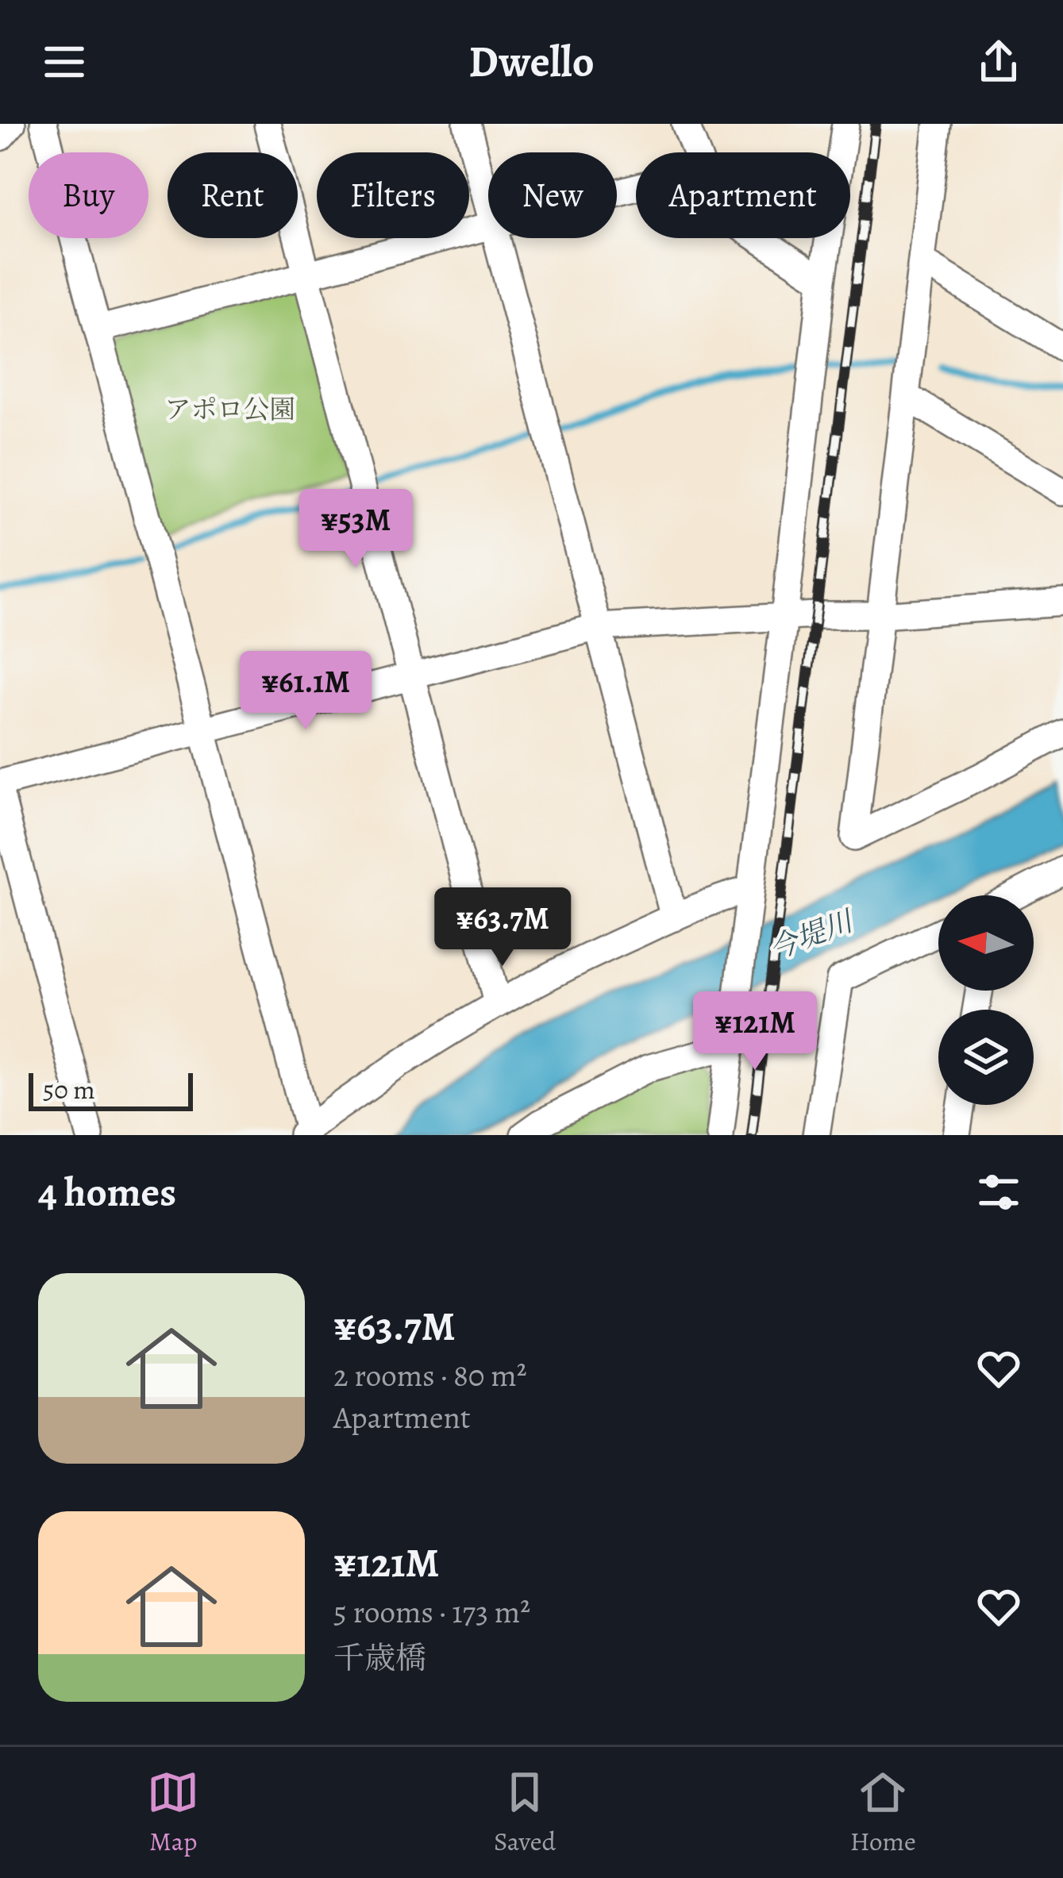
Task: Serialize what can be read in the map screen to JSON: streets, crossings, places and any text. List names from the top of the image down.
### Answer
{
  "water": ["今堤川"],
  "parks": ["アポロ公園"],
  "scale_bar": "50 m",
  "north": "left",
  "page": {
    "header": "Dwello",
    "chip": [
      "Buy",
      "Rent",
      "Filters",
      "New",
      "Apartment"
    ],
    "price": [
      "¥53M",
      "¥61.1M",
      "¥63.7M",
      "¥121M"
    ],
    "scale": "50 m",
    "heading": "4 homes",
    "list": [
      {
        "name": "¥63.7M",
        "note": "2 rooms · 80 m² · Apartment"
      },
      {
        "name": "¥121M",
        "note": "5 rooms · 173 m² · 千歳橋"
      }
    ],
    "tabs": ["Map", "Saved", "Home"]
  }
}
